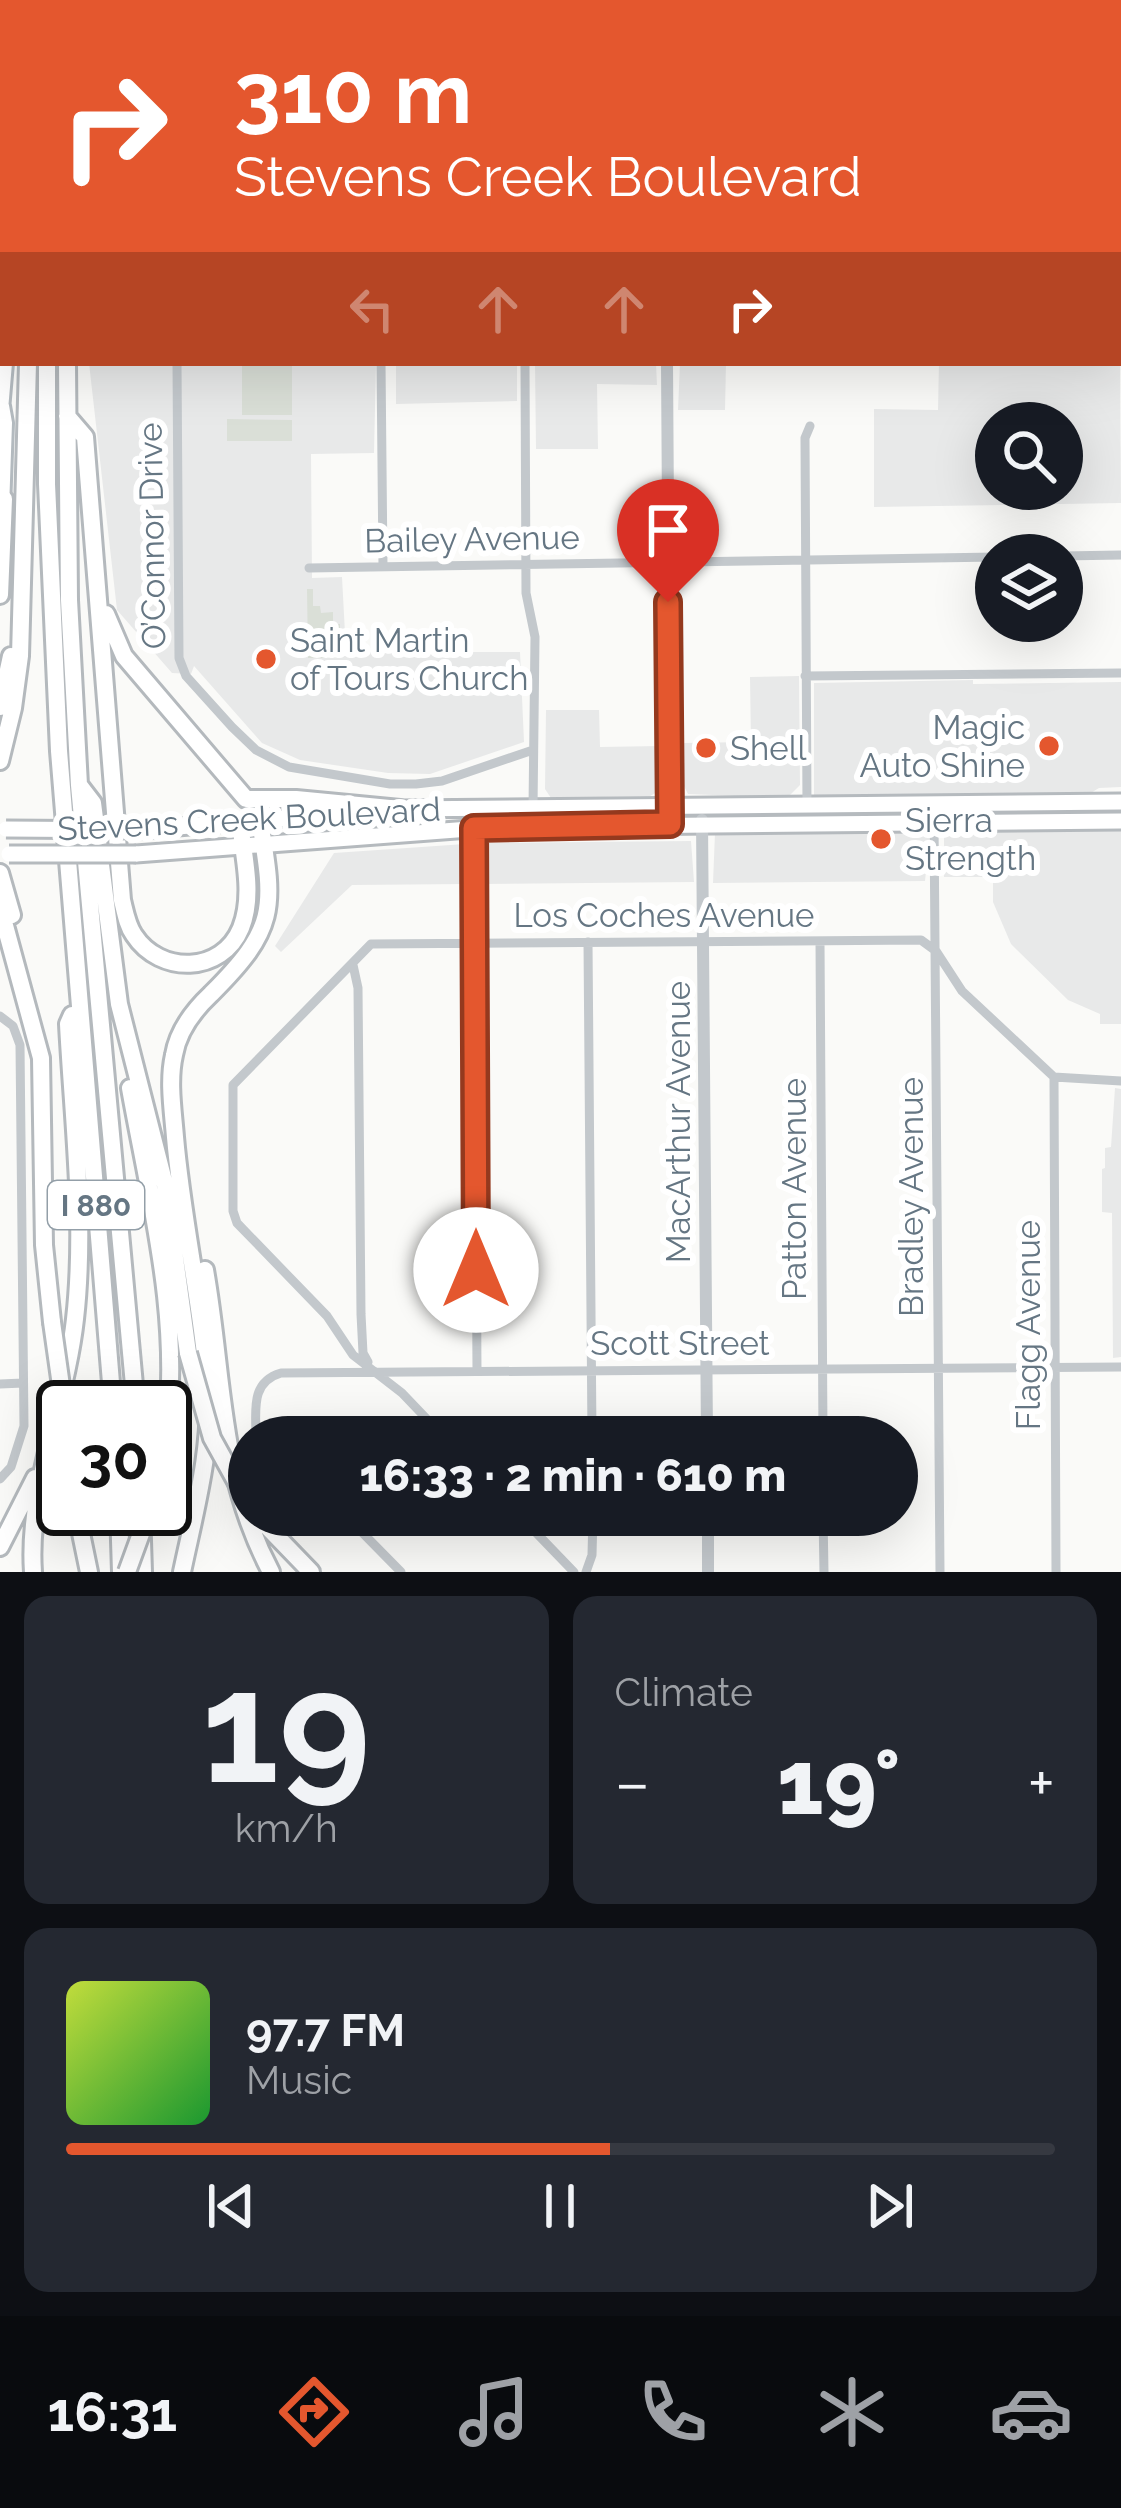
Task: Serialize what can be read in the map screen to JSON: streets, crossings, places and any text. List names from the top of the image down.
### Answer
{
  "streets": {
    "highway": ["I 880"],
    "main road": ["Stevens Creek Boulevard"],
    "street": [
      "O’Connor Drive",
      "Bailey Avenue",
      "Los Coches Avenue",
      "MacArthur Avenue",
      "Patton Avenue",
      "Bradley Avenue",
      "Flagg Avenue",
      "Scott Street"
    ]
  },
  "crossings": [
    ["Stevens Creek Boulevard", "MacArthur Avenue"],
    ["Stevens Creek Boulevard", "Bradley Avenue"],
    ["Los Coches Avenue", "MacArthur Avenue"],
    ["Los Coches Avenue", "Patton Avenue"],
    ["Los Coches Avenue", "Bradley Avenue"],
    ["Los Coches Avenue", "Scott Street"],
    ["MacArthur Avenue", "Scott Street"],
    ["Patton Avenue", "Scott Street"],
    ["Bradley Avenue", "Scott Street"],
    ["Flagg Avenue", "Scott Street"]
  ],
  "places": [
    "Saint Martin of Tours Church",
    "Magic Auto Shine",
    "Shell",
    "Sierra Strength"
  ],
  "page": {
    "turn": ["310 m", "Stevens Creek Boulevard"],
    "limit": "30",
    "trip": "16:33 · 2 min · 610 m",
    "tile": [
      ["19", "km/h"],
      "Climate"
    ],
    "heat": ["−", "19°", "+"],
    "song": ["97.7 FM", "Music"],
    "tabs": "16:31"
  }
}
